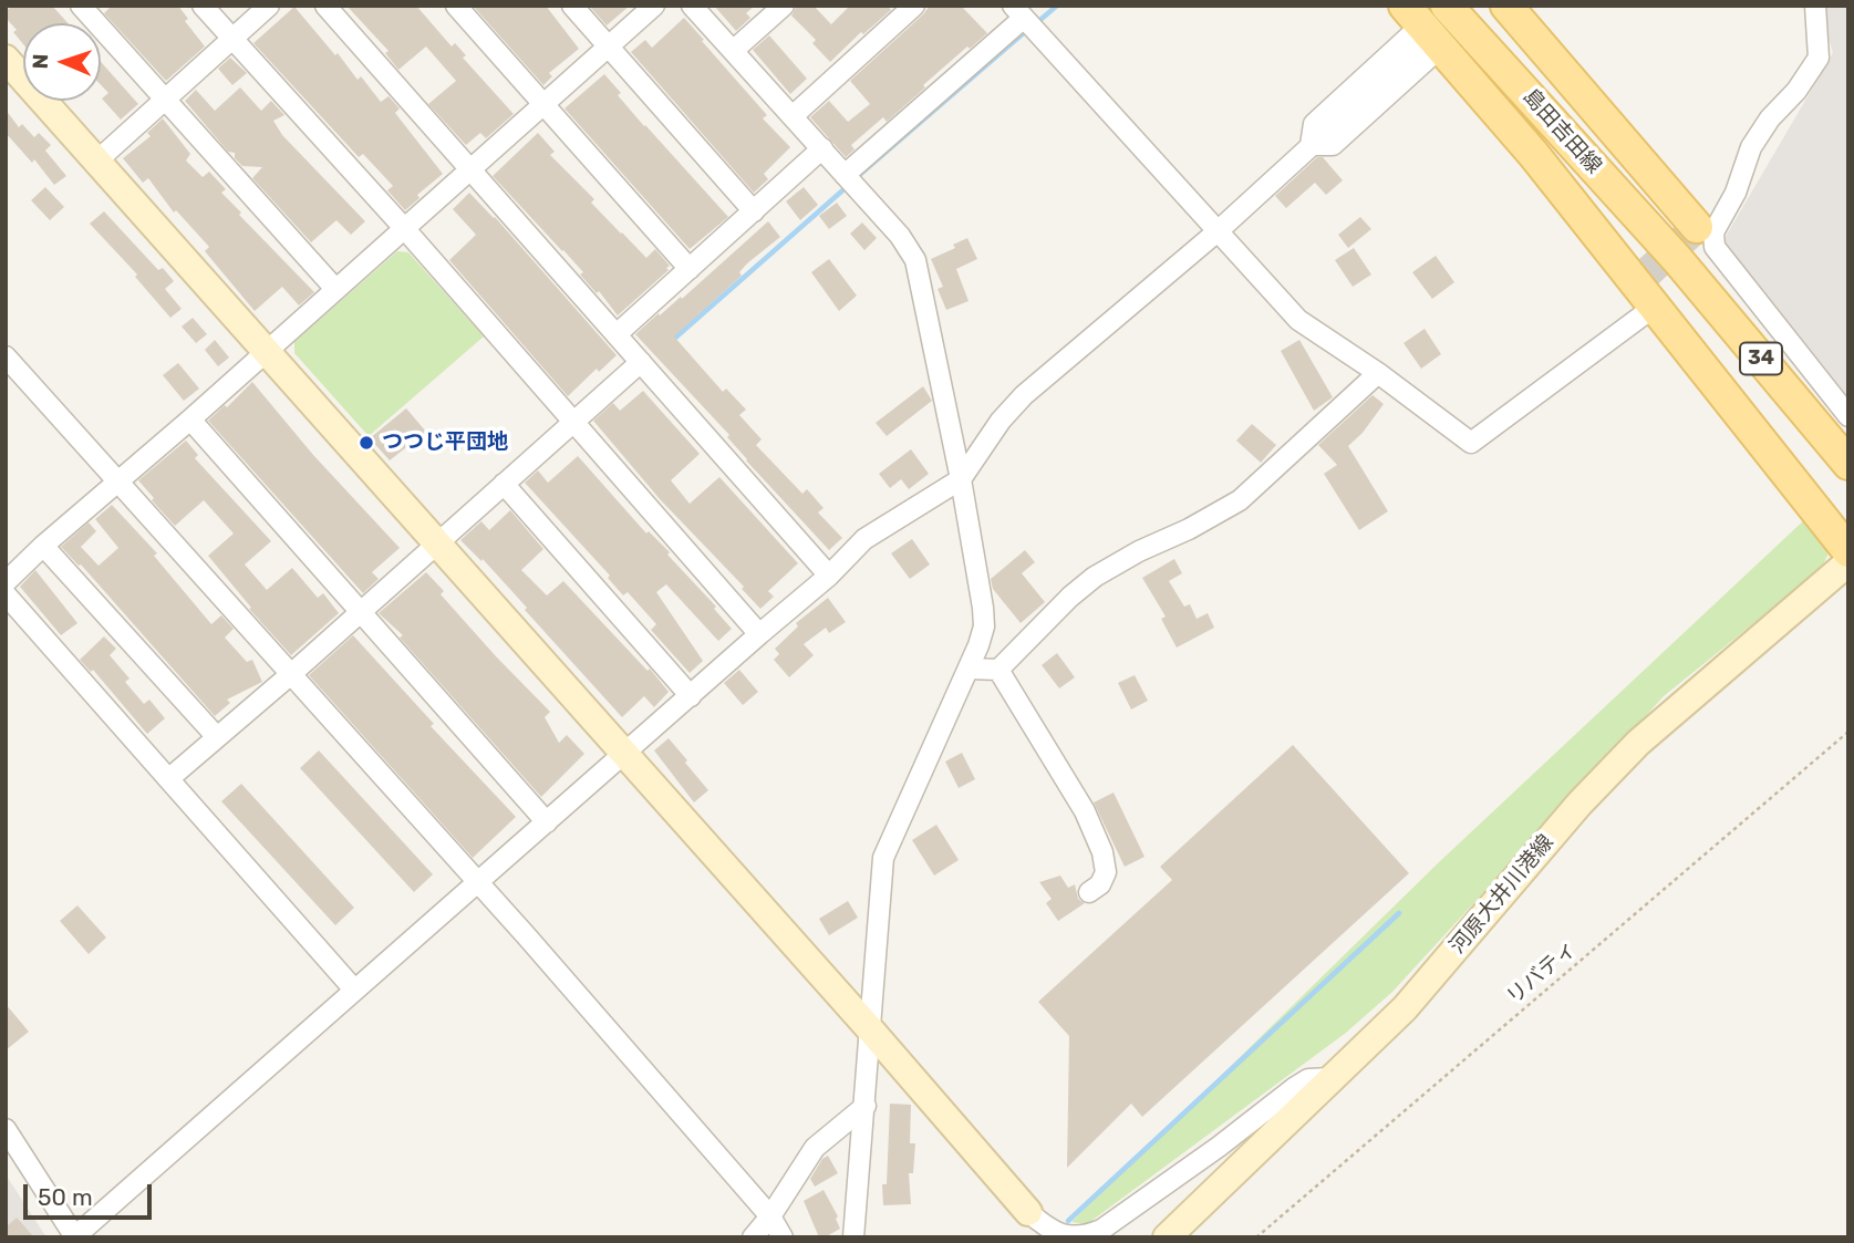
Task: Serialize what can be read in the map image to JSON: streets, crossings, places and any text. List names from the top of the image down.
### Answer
{
  "streets": {
    "main road": ["島田吉田線", "34"],
    "street": ["河原大井川港線"],
    "path": ["リバティ"]
  },
  "places": ["つつじ平団地"],
  "scale_bar": "50 m",
  "north": "left"
}
